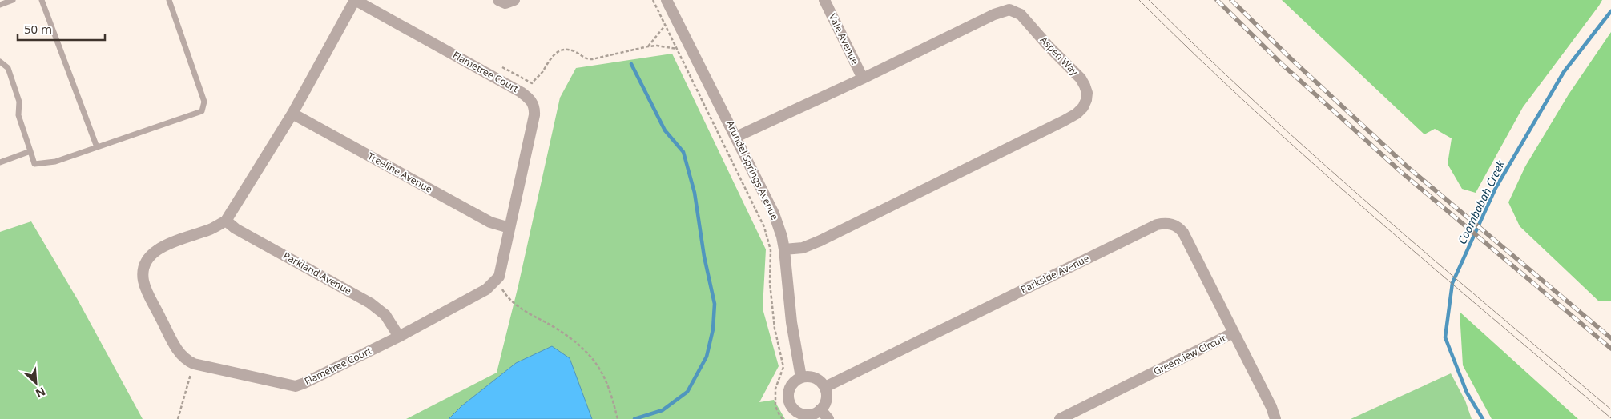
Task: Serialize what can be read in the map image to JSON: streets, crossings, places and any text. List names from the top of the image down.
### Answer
{
  "streets": {
    "street": [
      "Vale Avenue",
      "Aspen Way",
      "Flametree Court",
      "Arundel Springs Avenue",
      "Treeline Avenue",
      "Parkland Avenue",
      "Parkside Avenue",
      "Greenview Circuit"
    ]
  },
  "crossings": [
    ["Vale Avenue", "Aspen Way"],
    ["Aspen Way", "Arundel Springs Avenue"],
    ["Flametree Court", "Treeline Avenue"],
    ["Flametree Court", "Parkland Avenue"],
    ["Arundel Springs Avenue", "Parkside Avenue"],
    ["Parkside Avenue", "Greenview Circuit"]
  ],
  "water": ["Coombabah Creek"],
  "scale_bar": "50 m",
  "north": "bottom right"
}
